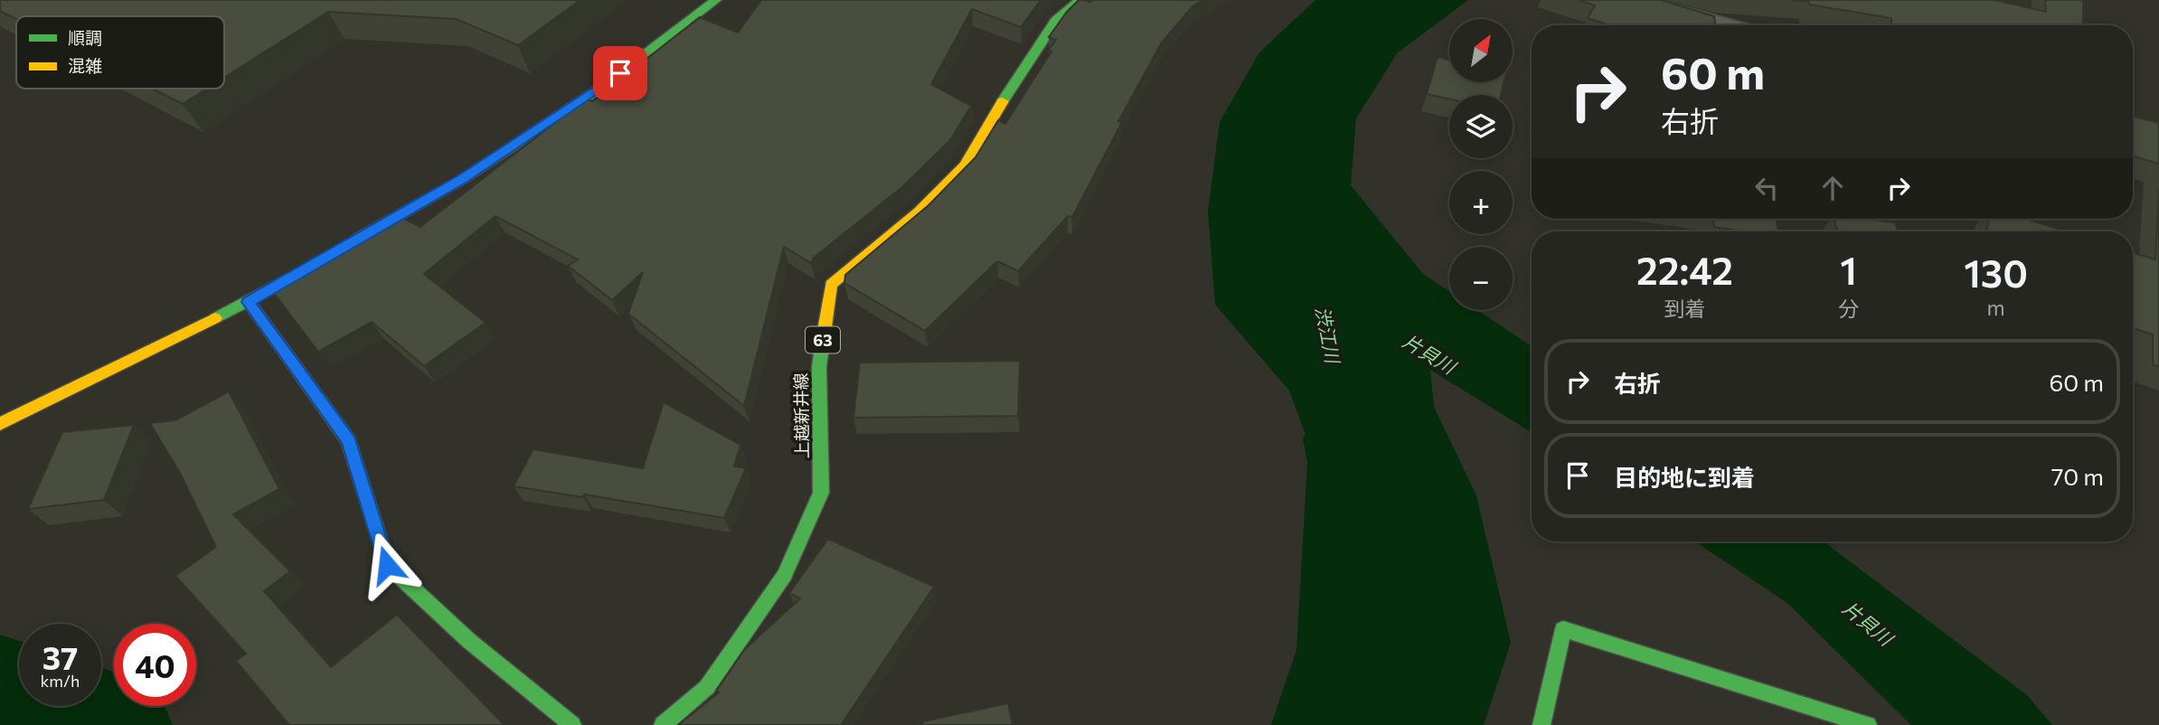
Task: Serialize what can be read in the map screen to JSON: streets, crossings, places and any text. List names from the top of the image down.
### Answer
{
  "streets": {
    "street": ["63", "上越新井線"]
  },
  "water": ["渋江川", "片貝川"],
  "legend": ["順調", "混雑"],
  "north": "top right",
  "page": {
    "map_buttons": ["+", "−"],
    "turn": ["60 m", "右折"],
    "eta": [
      "22:42",
      "到着",
      "1",
      "分",
      "130",
      "m"
    ],
    "list": [
      {
        "name": "右折",
        "value": "60 m"
      },
      {
        "name": "目的地に到着",
        "value": "70 m"
      }
    ],
    "speed": "37 km/h",
    "limit": "40"
  }
}
